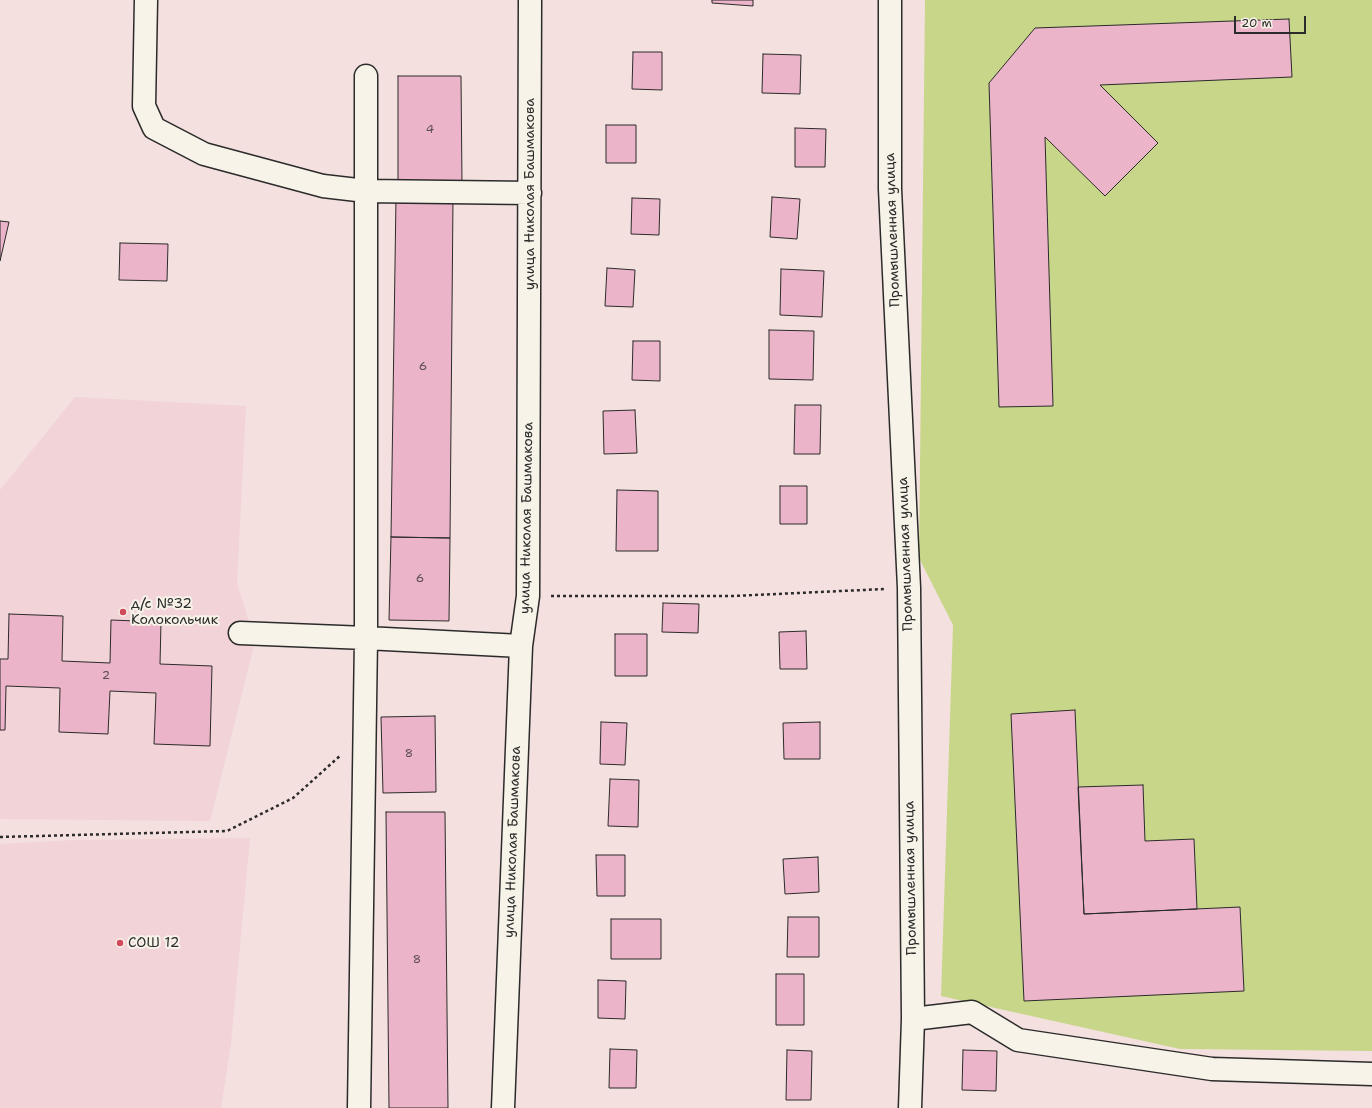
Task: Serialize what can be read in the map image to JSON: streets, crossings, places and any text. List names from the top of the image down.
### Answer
{
  "streets": {
    "street": ["улица Николая Башмакова", "Промышленная улица"]
  },
  "places": ["д/с №32 Колокольчик", "СОШ 12"],
  "house_numbers": [
    "4",
    "6",
    "6",
    "2",
    "8",
    "8"
  ],
  "scale_bar": "20 m"
}
